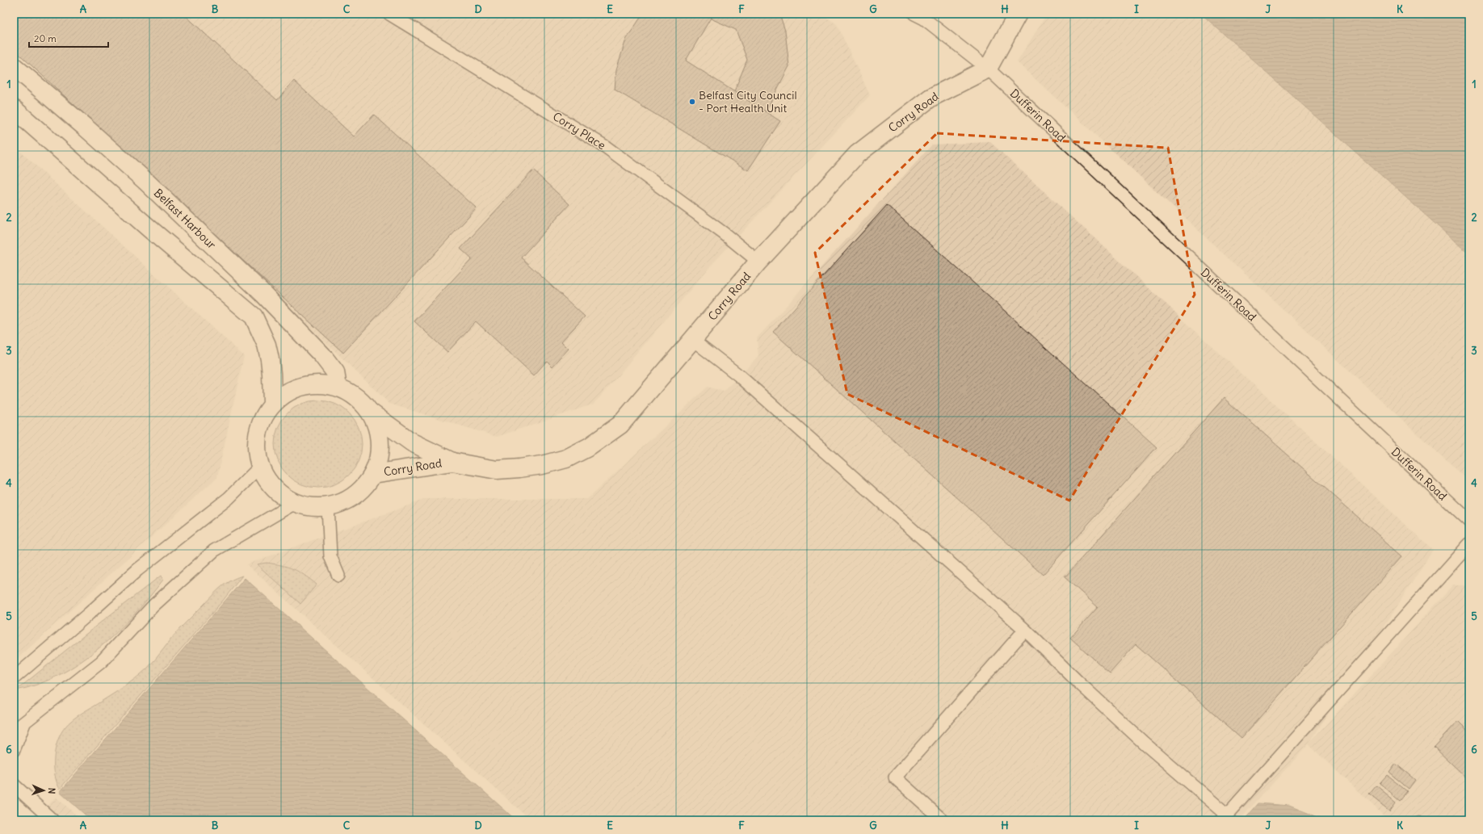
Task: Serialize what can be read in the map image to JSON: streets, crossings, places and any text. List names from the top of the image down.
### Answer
{
  "streets": {
    "street": ["Corry Road", "Belfast Harbour"],
    "lane": ["Dufferin Road", "Corry Place"]
  },
  "crossings": [
    ["Corry Road", "Dufferin Road"],
    ["Corry Road", "Corry Place"]
  ],
  "places": ["Belfast City Council - Port Health Unit"],
  "scale_bar": "20 m",
  "north": "right",
  "grid": {
    "columns": [
      "A",
      "B",
      "C",
      "D",
      "E",
      "F",
      "G",
      "H",
      "I",
      "J",
      "K"
    ],
    "rows": [
      "1",
      "2",
      "3",
      "4",
      "5",
      "6"
    ]
  }
}
